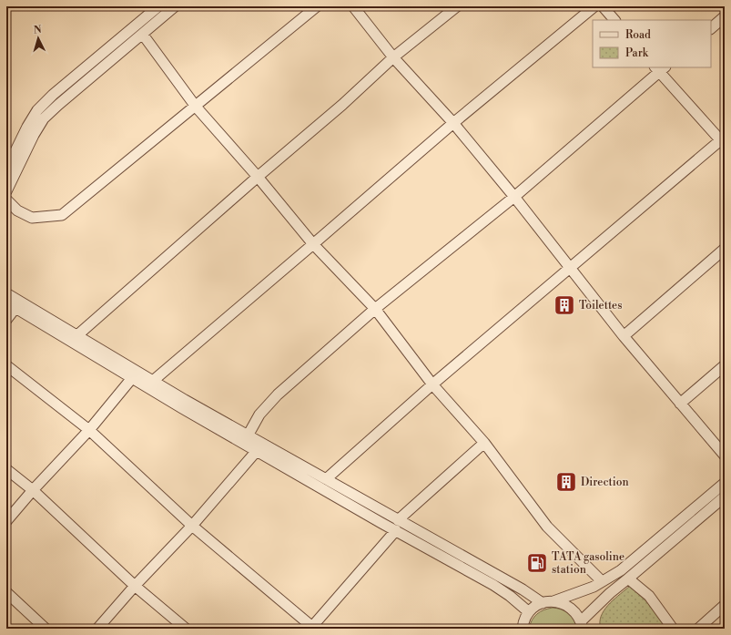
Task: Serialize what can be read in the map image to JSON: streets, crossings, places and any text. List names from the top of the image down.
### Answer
{
  "places": {
    "building": ["Toilettes", "Direction"],
    "fuel station": ["TATA gasoline station"]
  },
  "legend": ["Road", "Park"],
  "north": "top"
}
